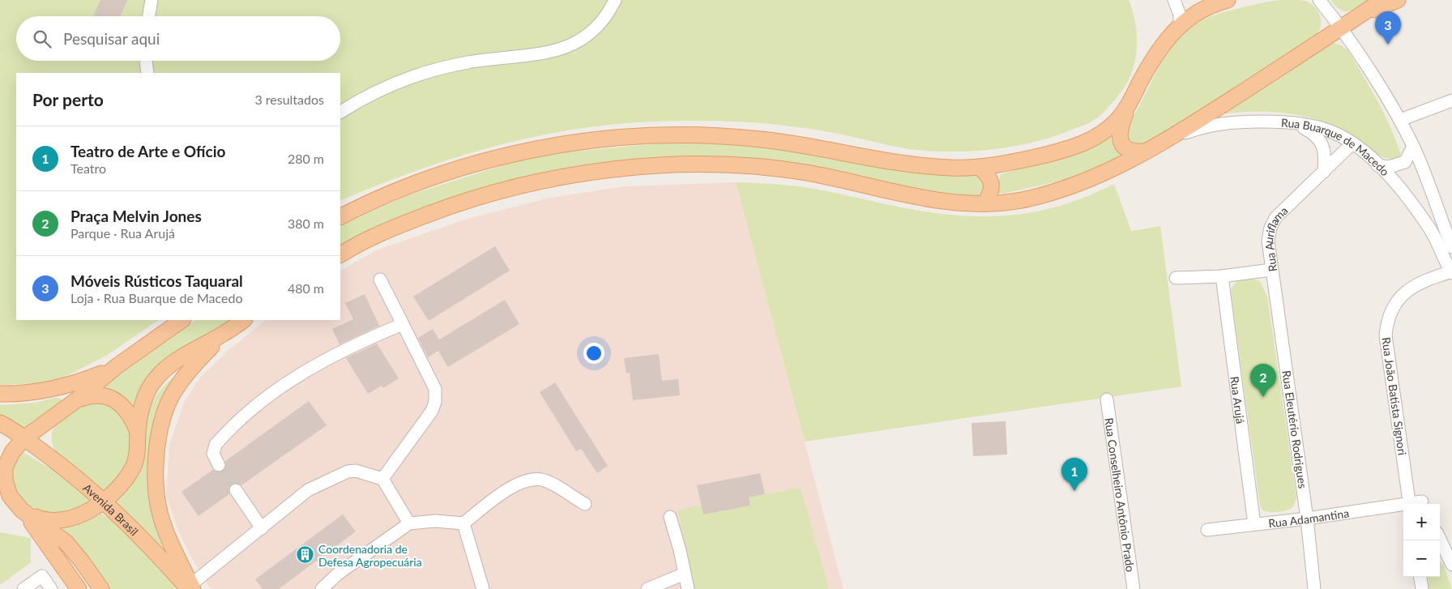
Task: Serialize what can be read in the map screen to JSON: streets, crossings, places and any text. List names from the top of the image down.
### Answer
{
  "streets": {
    "main road": ["Avenida Brasil"],
    "street": [
      "Rua Buarque de Macedo",
      "Rua Auriflama",
      "Rua João Batista Signori",
      "Rua Arujá",
      "Rua Eleutério Rodrigues",
      "Rua Conselheiro Antônio Prado",
      "Rua Adamantina"
    ]
  },
  "crossings": [
    ["Rua Buarque de Macedo", "Rua Auriflama"],
    ["Rua Buarque de Macedo", "Rua João Batista Signori"],
    ["Rua Auriflama", "Rua Arujá"],
    ["Rua Auriflama", "Rua Eleutério Rodrigues"],
    ["Rua Arujá", "Rua Adamantina"],
    ["Rua Eleutério Rodrigues", "Rua Adamantina"]
  ],
  "places": {
    "building": ["Coordenadoria de Defesa Agropecuária"]
  },
  "page": {
    "pins": ["3", "2", "1"],
    "search": "Pesquisar aqui",
    "heading": ["Por perto", "3 resultados"],
    "list": [
      {
        "mark": "1",
        "name": "Teatro de Arte e Ofício",
        "note": "Teatro",
        "value": "280 m"
      },
      {
        "mark": "2",
        "name": "Praça Melvin Jones",
        "note": "Parque · Rua Arujá",
        "value": "380 m"
      },
      {
        "mark": "3",
        "name": "Móveis Rústicos Taquaral",
        "note": "Loja · Rua Buarque de Macedo",
        "value": "480 m"
      }
    ],
    "map_buttons": ["+", "−"]
  }
}
